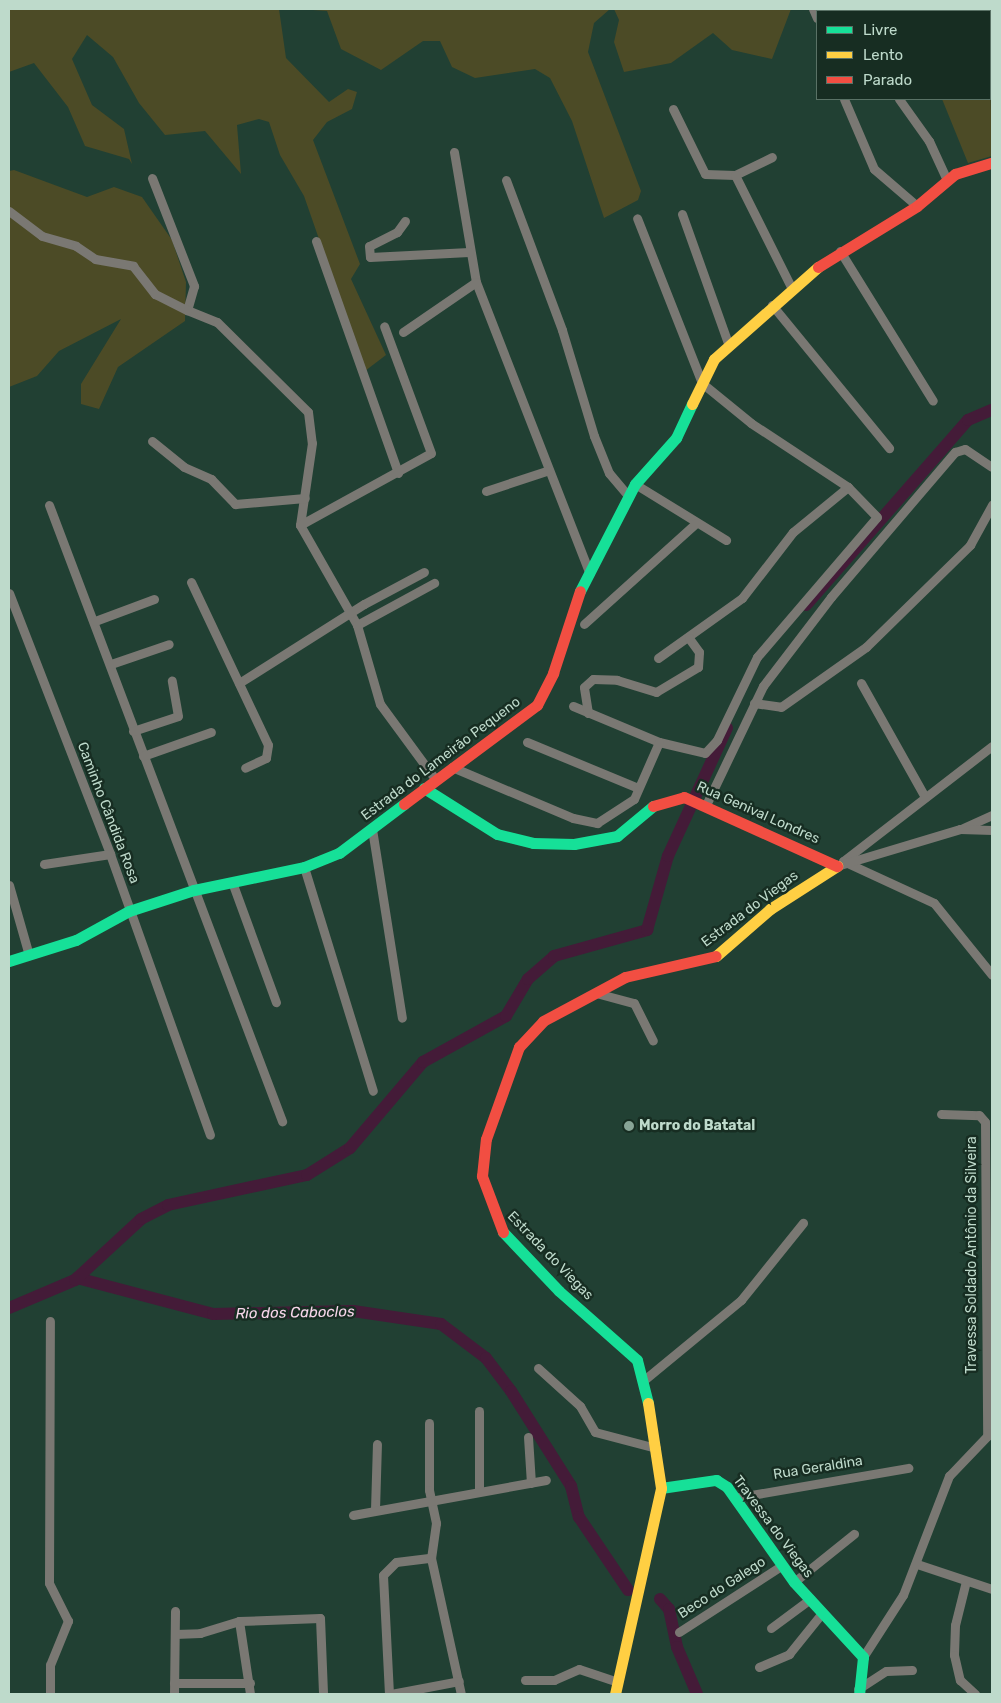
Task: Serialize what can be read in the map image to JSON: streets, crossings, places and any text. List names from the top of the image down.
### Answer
{
  "streets": {
    "street": [
      "Estrada do Lameirão Pequeno",
      "Caminho Cândida Rosa",
      "Rua Genival Londres",
      "Estrada do Viegas",
      "Travessa Soldado Antônio da Silveira",
      "Rua Geraldina",
      "Travessa do Viegas",
      "Beco do Galego"
    ]
  },
  "crossings": [
    ["Estrada do Lameirão Pequeno", "Caminho Cândida Rosa"],
    ["Estrada do Lameirão Pequeno", "Rua Genival Londres"],
    ["Rua Genival Londres", "Estrada do Viegas"],
    ["Estrada do Viegas", "Travessa do Viegas"],
    ["Rua Geraldina", "Travessa do Viegas"],
    ["Travessa do Viegas", "Beco do Galego"]
  ],
  "water": ["Rio dos Caboclos"],
  "places": ["Morro do Batatal"],
  "legend": ["Livre", "Lento", "Parado"]
}
